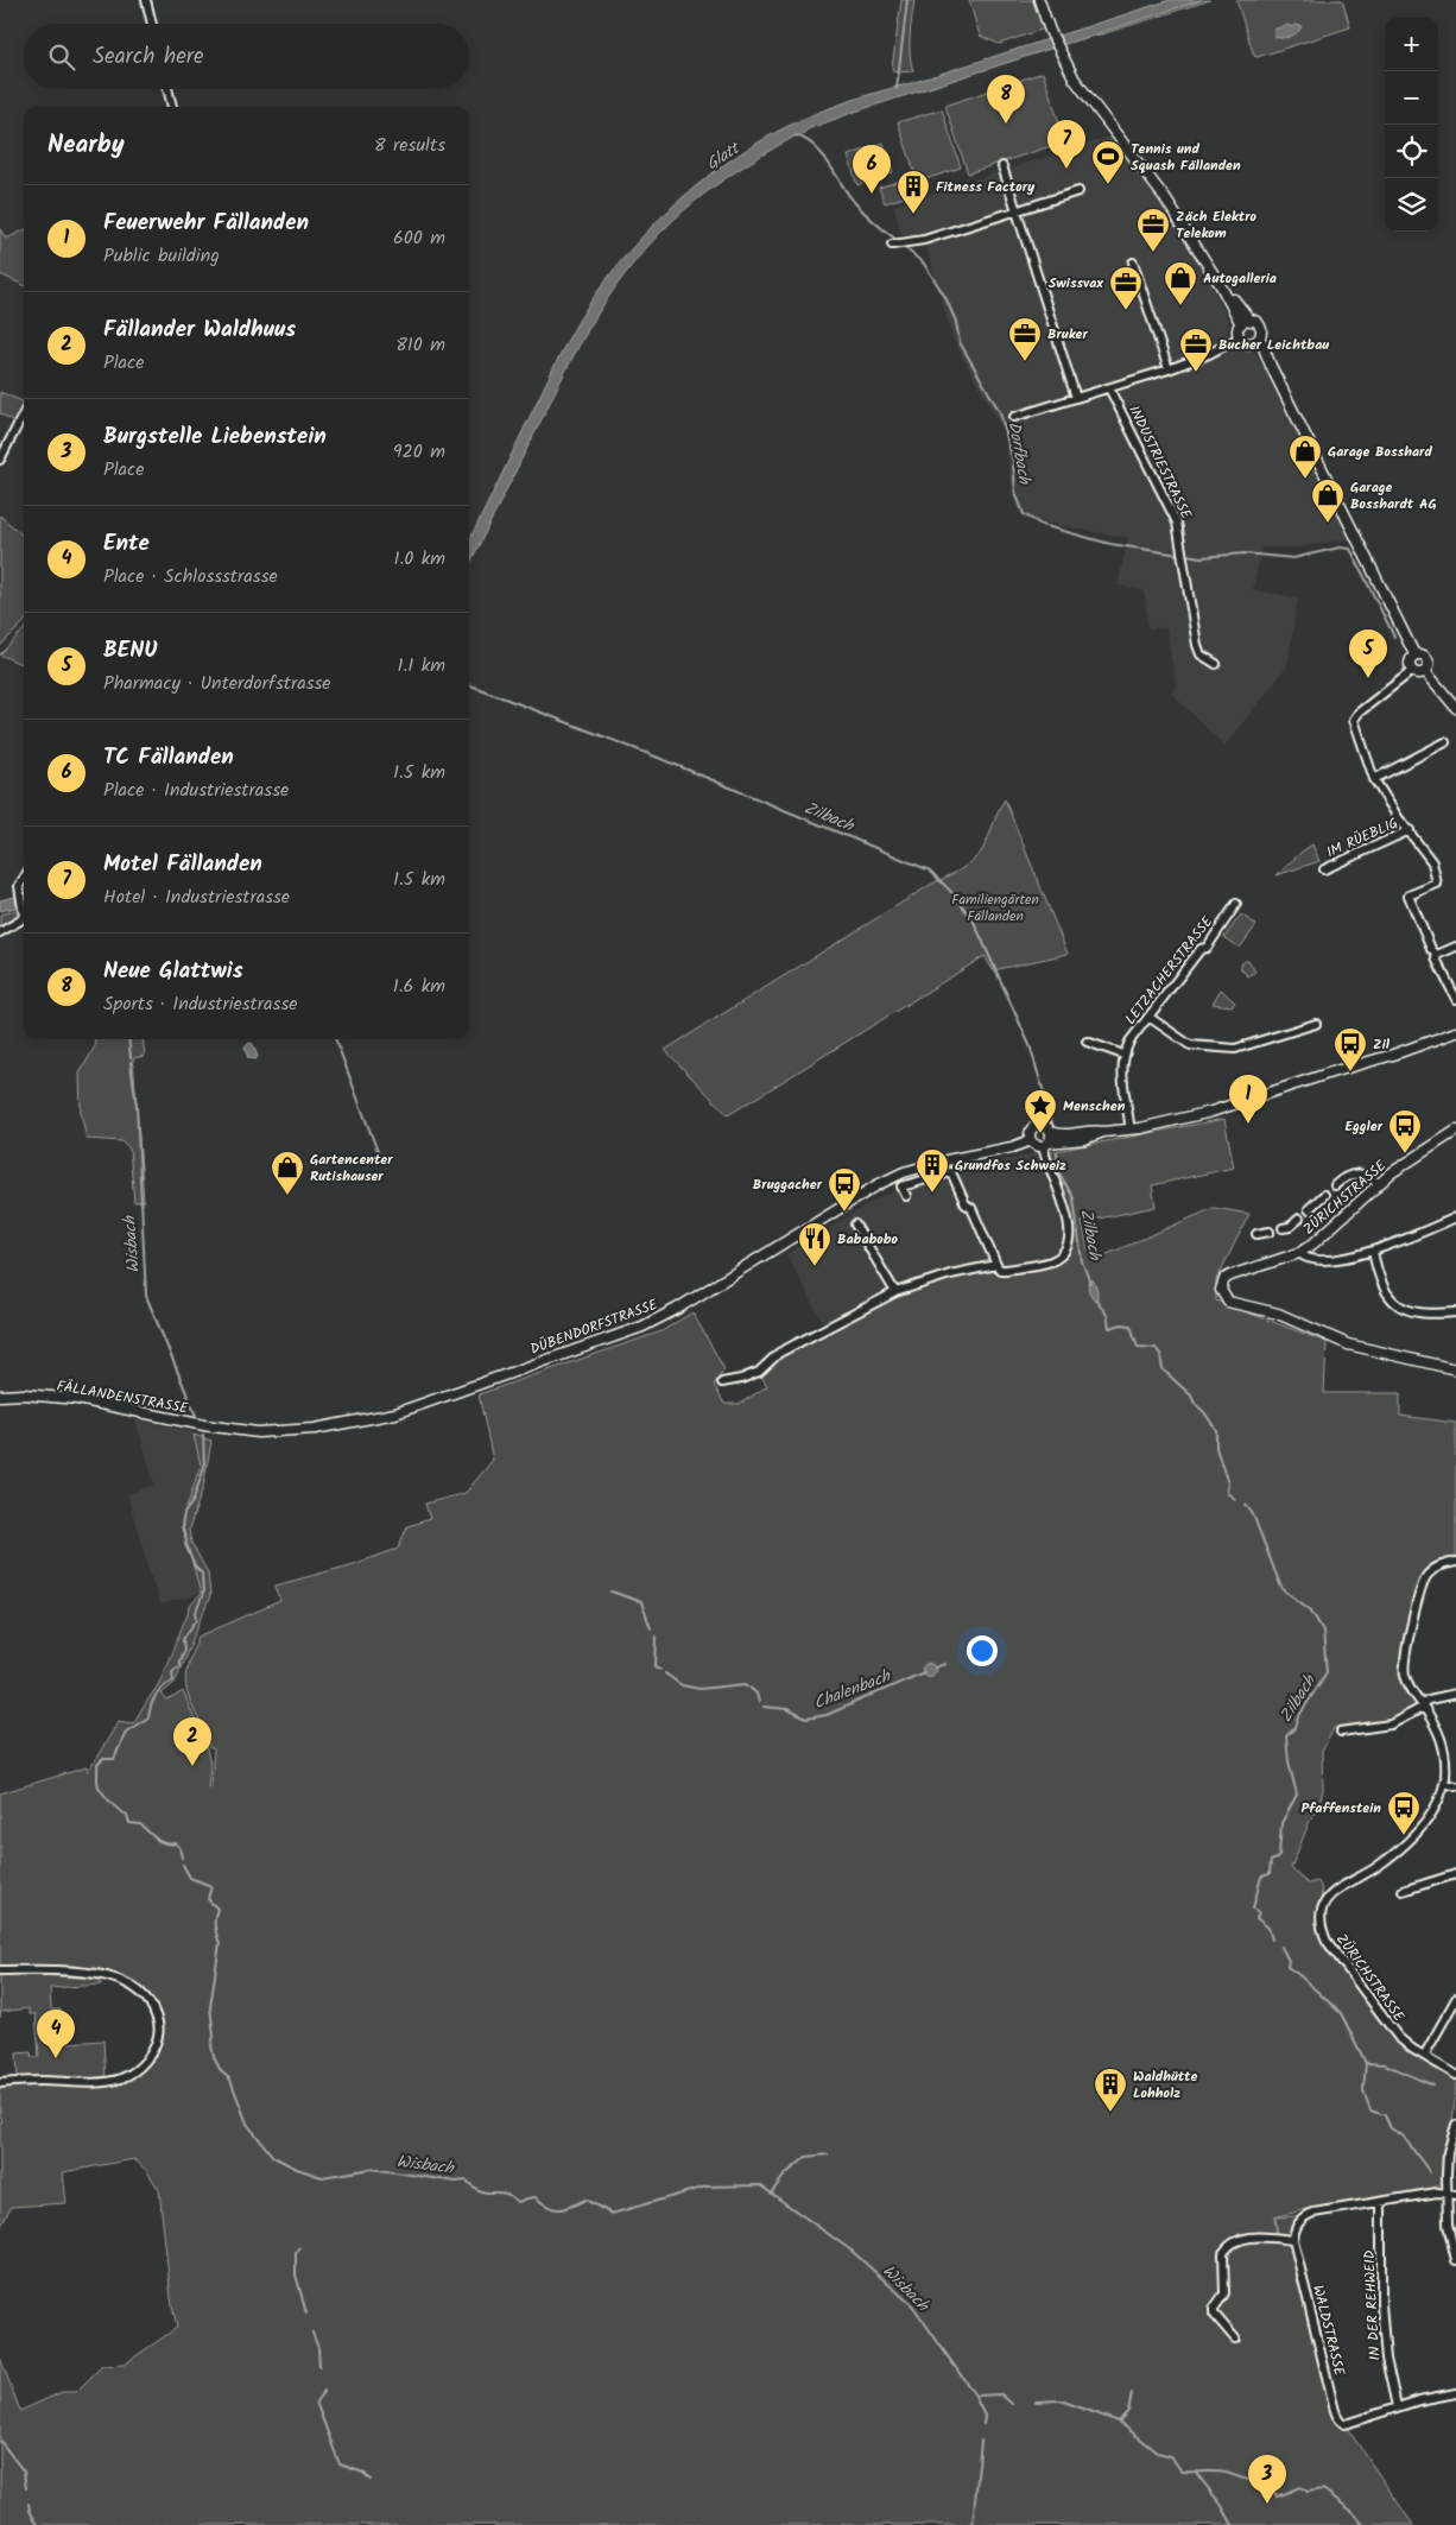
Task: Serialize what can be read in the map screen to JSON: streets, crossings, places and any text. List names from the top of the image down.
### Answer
{
  "streets": {
    "main road": ["ZÜRICHSTRASSE", "DÜBENDORFSTRASSE", "FÄLLANDENSTRASSE"],
    "street": [
      "INDUSTRIESTRASSE",
      "IM RÜEBLIG",
      "LETZACHERSTRASSE",
      "IN DER REHWEID",
      "WALDSTRASSE"
    ]
  },
  "crossings": [
    ["DÜBENDORFSTRASSE", "FÄLLANDENSTRASSE"],
    ["IN DER REHWEID", "WALDSTRASSE"]
  ],
  "water": [
    "Glatt",
    "Dorfbach",
    "Zilbach",
    "Wisbach",
    "Chalenbach"
  ],
  "parks": ["Familiengärten Fällanden"],
  "places": {
    "sports": ["Tennis und Squash Fällanden"],
    "building": ["Fitness Factory", "Grundfos Schweiz", "Waldhütte Lohholz"],
    "office": [
      "Zäch Elektro Telekom",
      "Swissvax",
      "Bruker",
      "Bucher Leichtbau"
    ],
    "shop": [
      "Autogalleria",
      "Garage Bosshard",
      "Garage Bosshardt AG",
      "Gartencenter Rutishauser"
    ],
    "bus stop": [
      "Zil",
      "Eggler",
      "Bruggacher",
      "Pfaffenstein"
    ],
    "place": ["Menschen"],
    "restaurant": ["Bababobo"]
  },
  "page": {
    "map_buttons": ["+", "−"],
    "search": "Search here",
    "pins": [
      "8",
      "7",
      "6",
      "5",
      "1",
      "2",
      "4",
      "3"
    ],
    "heading": ["Nearby", "8 results"],
    "list": [
      {
        "mark": "1",
        "name": "Feuerwehr Fällanden",
        "note": "Public building",
        "value": "600 m"
      },
      {
        "mark": "2",
        "name": "Fällander Waldhuus",
        "note": "Place",
        "value": "810 m"
      },
      {
        "mark": "3",
        "name": "Burgstelle Liebenstein",
        "note": "Place",
        "value": "920 m"
      },
      {
        "mark": "4",
        "name": "Ente",
        "note": "Place · Schlossstrasse",
        "value": "1.0 km"
      },
      {
        "mark": "5",
        "name": "BENU",
        "note": "Pharmacy · Unterdorfstrasse",
        "value": "1.1 km"
      },
      {
        "mark": "6",
        "name": "TC Fällanden",
        "note": "Place · Industriestrasse",
        "value": "1.5 km"
      },
      {
        "mark": "7",
        "name": "Motel Fällanden",
        "note": "Hotel · Industriestrasse",
        "value": "1.5 km"
      },
      {
        "mark": "8",
        "name": "Neue Glattwis",
        "note": "Sports · Industriestrasse",
        "value": "1.6 km"
      }
    ]
  }
}
